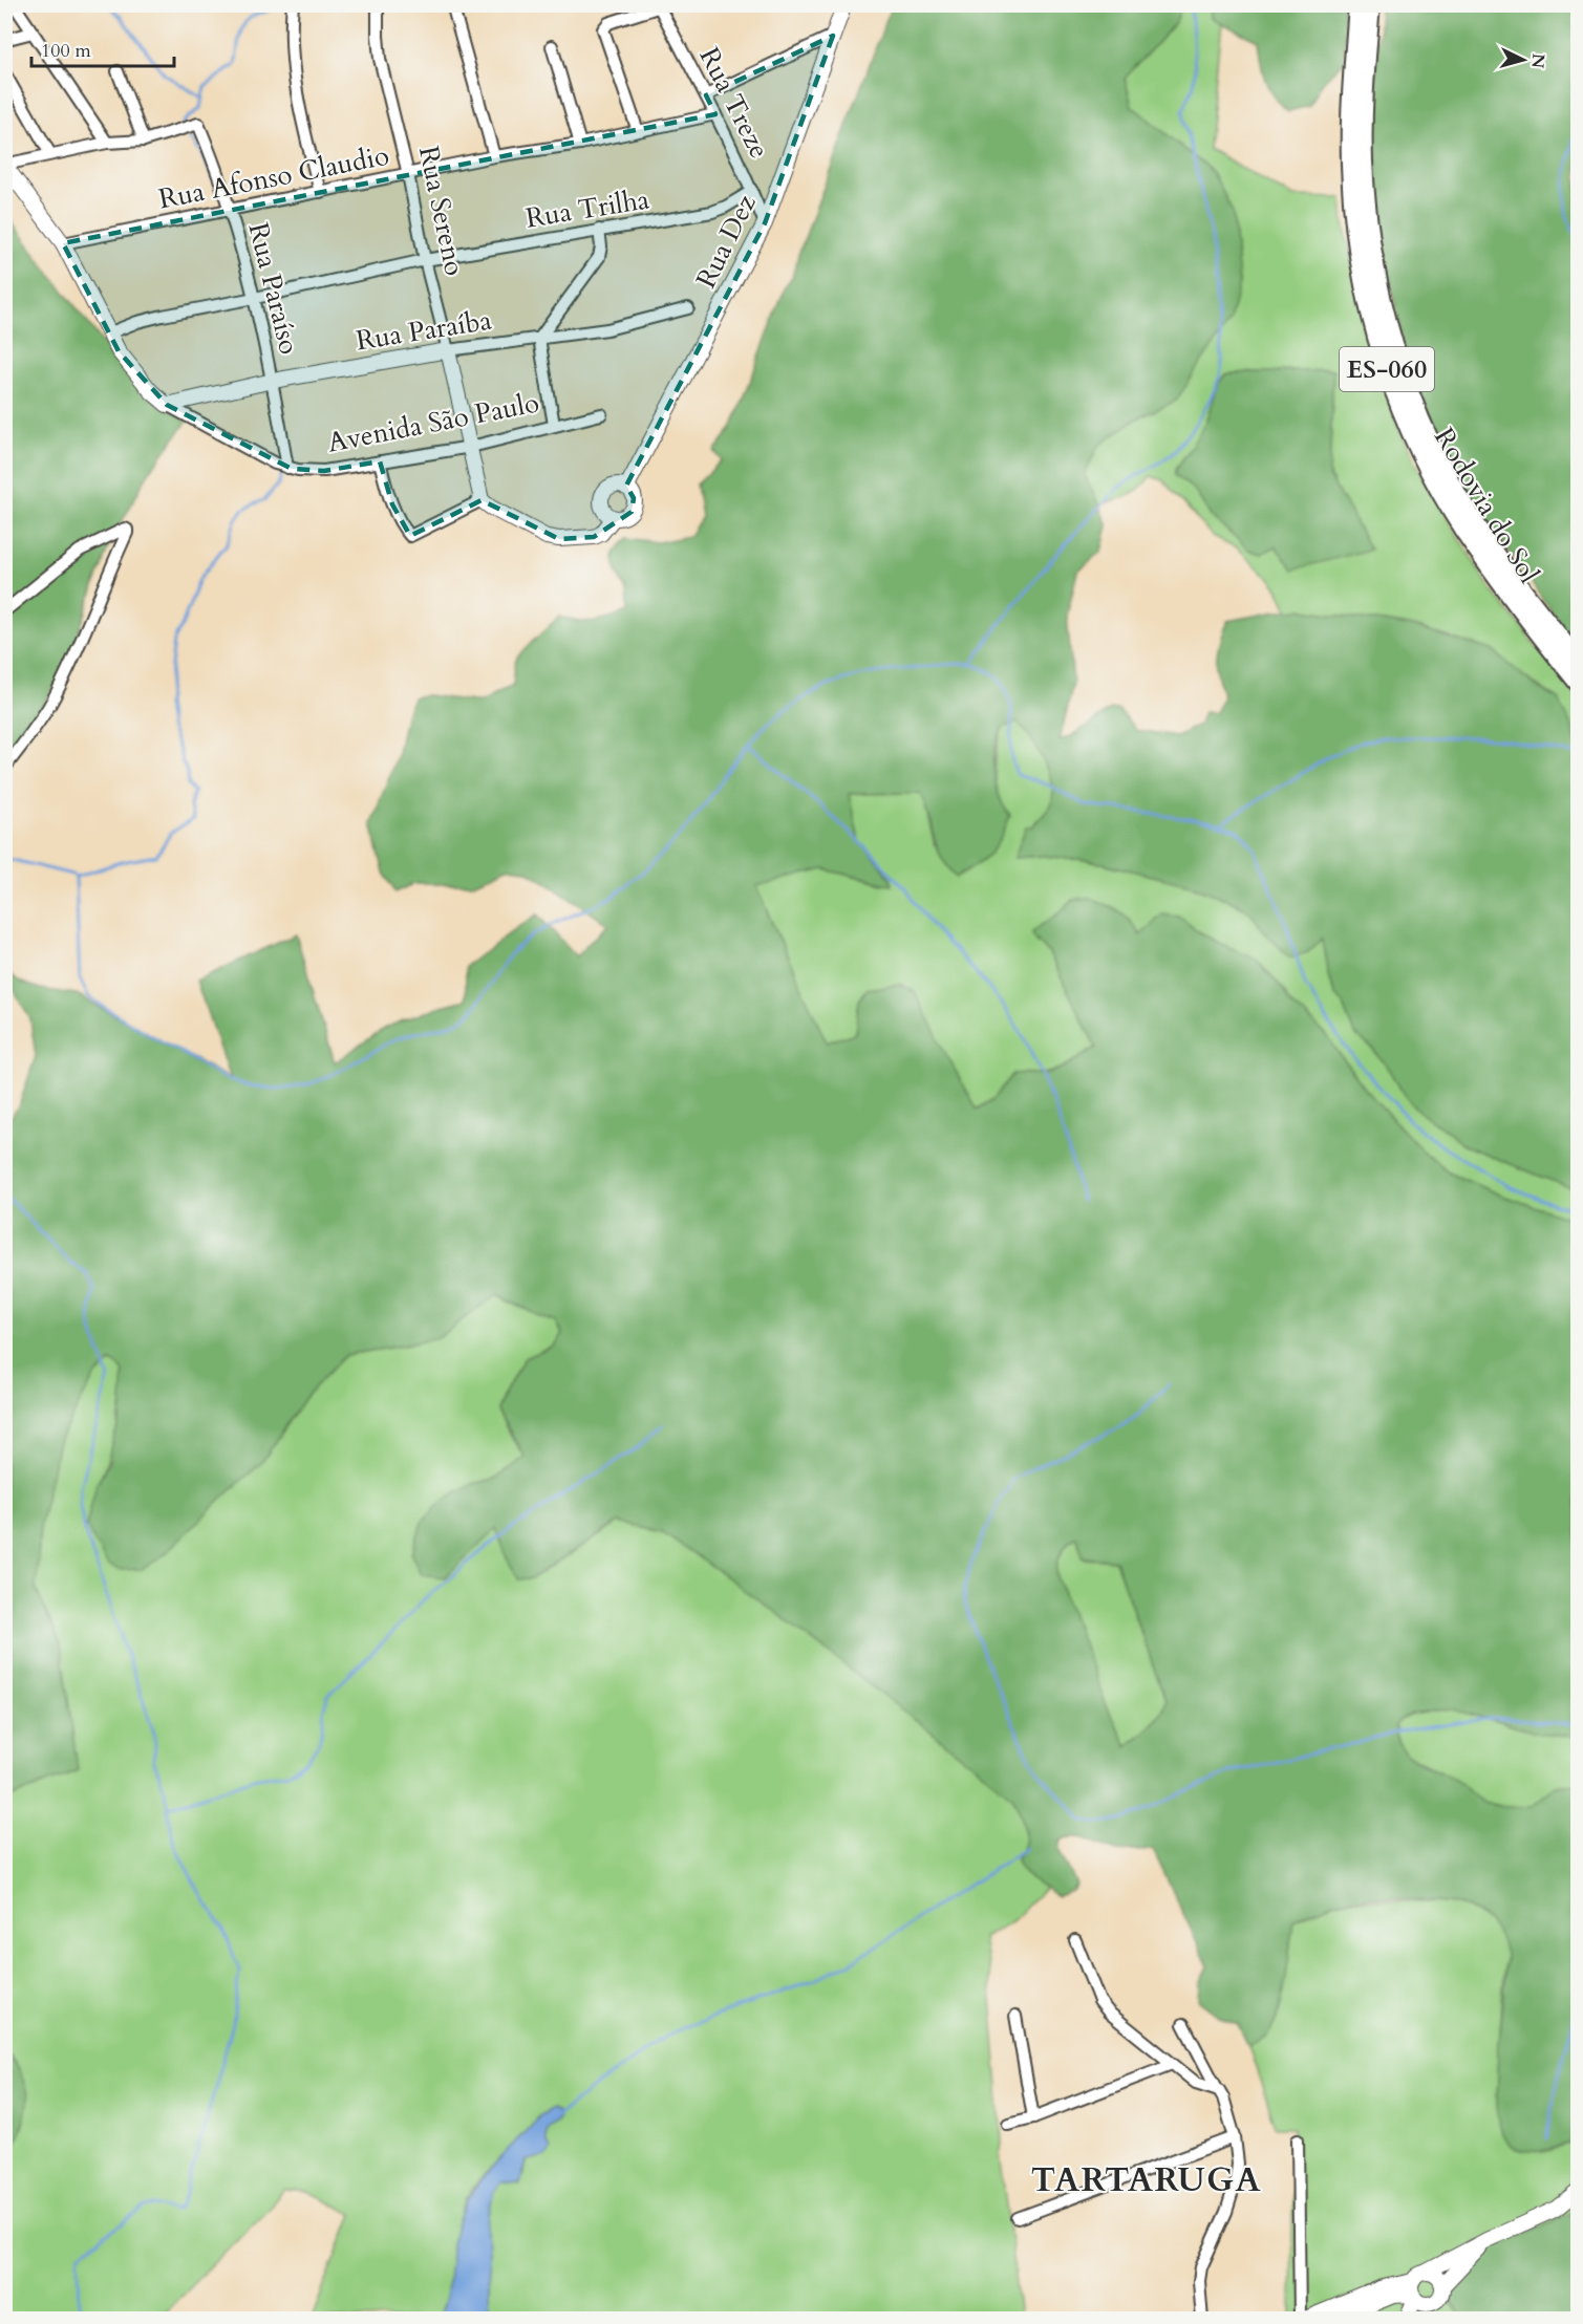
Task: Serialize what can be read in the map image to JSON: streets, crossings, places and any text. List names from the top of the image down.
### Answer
{
  "streets": {
    "main road": ["ES-060", "Rodovia do Sol"],
    "street": [
      "Rua Treze",
      "Rua Afonso Claudio",
      "Rua Trilha",
      "Rua Sereno",
      "Rua Dez",
      "Rua Paraíso",
      "Rua Paraíba",
      "Avenida São Paulo"
    ]
  },
  "crossings": [
    ["Rua Treze", "Rua Afonso Claudio"],
    ["Rua Treze", "Rua Trilha"],
    ["Rua Treze", "Rua Dez"],
    ["Rua Afonso Claudio", "Rua Sereno"],
    ["Rua Afonso Claudio", "Rua Paraíso"],
    ["Rua Afonso Claudio", "Avenida São Paulo"],
    ["Rua Trilha", "Rua Sereno"],
    ["Rua Trilha", "Rua Paraíso"],
    ["Rua Trilha", "Avenida São Paulo"],
    ["Rua Sereno", "Rua Paraíba"],
    ["Rua Sereno", "Avenida São Paulo"],
    ["Rua Paraíso", "Rua Paraíba"],
    ["Rua Paraíso", "Avenida São Paulo"],
    ["Rua Paraíba", "Avenida São Paulo"]
  ],
  "districts": ["TARTARUGA"],
  "scale_bar": "100 m",
  "north": "right"
}
